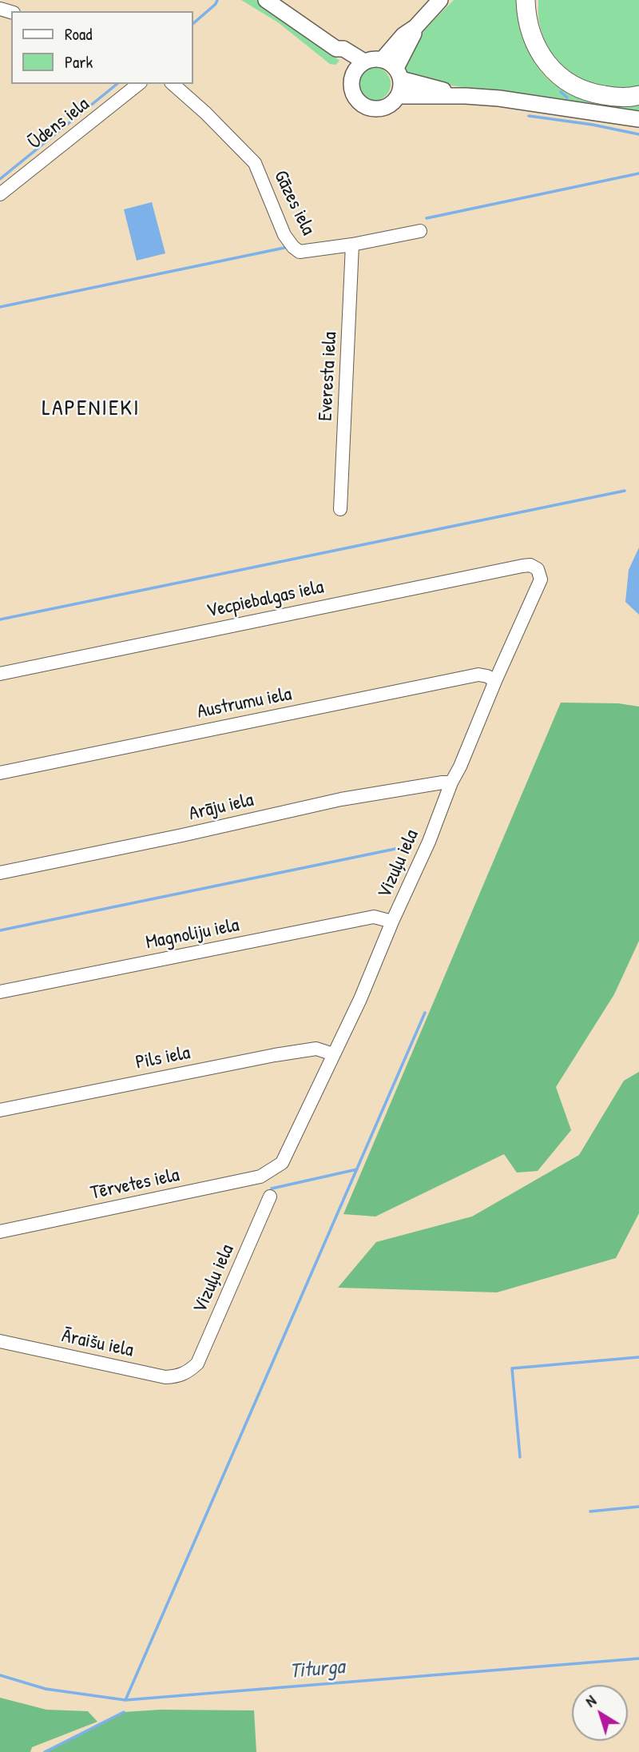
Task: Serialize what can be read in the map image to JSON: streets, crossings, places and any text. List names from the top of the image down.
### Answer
{
  "streets": {
    "street": [
      "Ūdens iela",
      "Gāzes iela",
      "Everesta iela",
      "Vecpiebalgas iela",
      "Austrumu iela",
      "Arāju iela",
      "Vizuļu iela",
      "Magnoliju iela",
      "Pils iela",
      "Tērvetes iela",
      "Āraišu iela"
    ]
  },
  "crossings": [
    ["Gāzes iela", "Everesta iela"],
    ["Vecpiebalgas iela", "Vizuļu iela"],
    ["Austrumu iela", "Vizuļu iela"],
    ["Arāju iela", "Vizuļu iela"],
    ["Vizuļu iela", "Magnoliju iela"],
    ["Vizuļu iela", "Pils iela"],
    ["Vizuļu iela", "Tērvetes iela"],
    ["Vizuļu iela", "Āraišu iela"]
  ],
  "districts": ["LAPENIEKI"],
  "water": ["Titurga"],
  "legend": ["Road", "Park"],
  "north": "top left"
}
